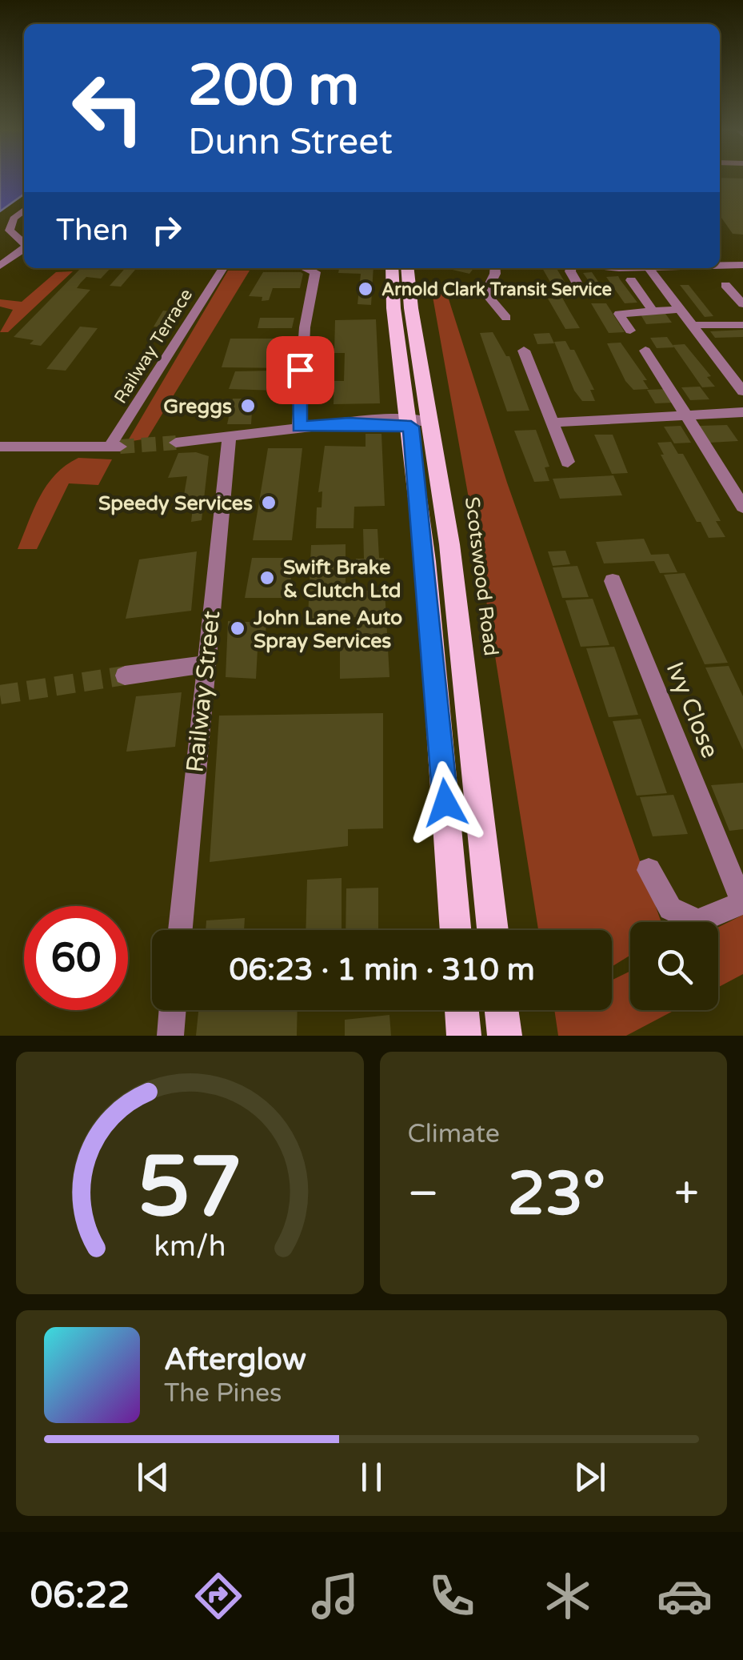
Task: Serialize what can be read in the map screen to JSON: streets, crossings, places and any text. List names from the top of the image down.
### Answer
{
  "streets": {
    "main road": ["Scotswood Road"],
    "street": ["Railway Terrace", "Railway Street", "Ivy Close"]
  },
  "places": [
    "Arnold Clark Transit Service",
    "Greggs",
    "Speedy Services",
    "Swift Brake & Clutch Ltd",
    "John Lane Auto Spray Services"
  ],
  "page": {
    "turn": ["200 m", "Dunn Street"],
    "then": "Then",
    "limit": "60",
    "trip": "06:23 · 1 min · 310 m",
    "tile": "Climate",
    "heat": ["−", "23°", "+"],
    "song": ["Afterglow", "The Pines"],
    "tabs": "06:22",
    "gauge": ["57", "km/h"]
  }
}
